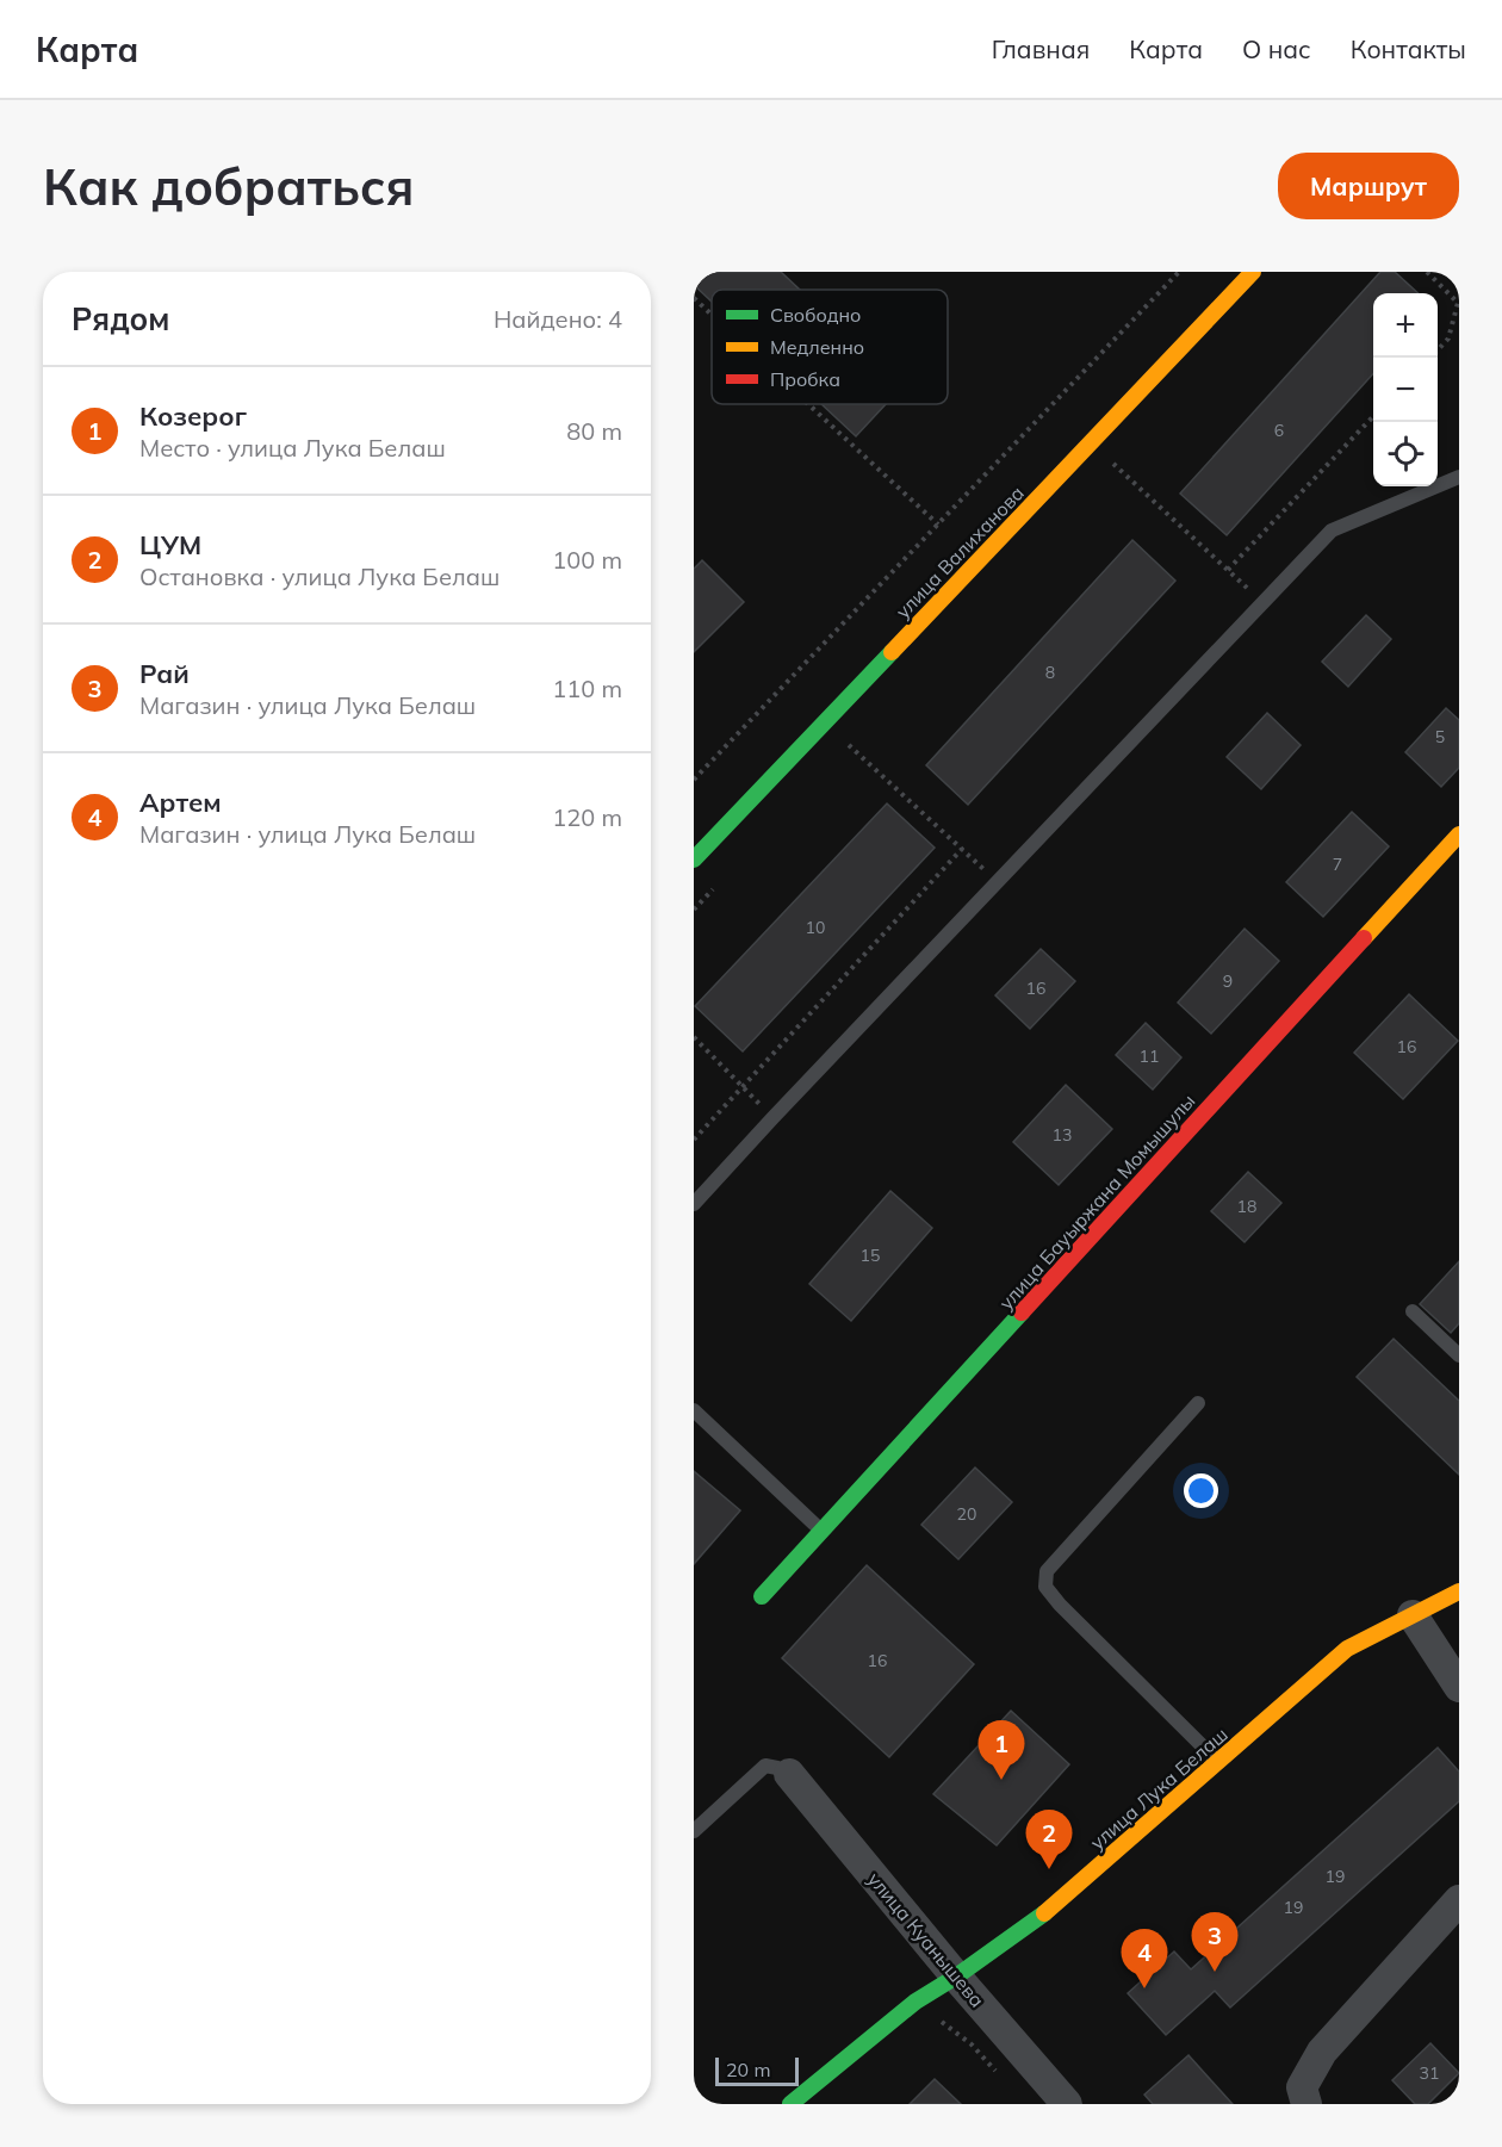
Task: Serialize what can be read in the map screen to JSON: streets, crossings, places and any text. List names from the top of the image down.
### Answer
{
  "streets": {
    "street": [
      "улица Валиханова",
      "улица Бауыржана Момышулы",
      "улица Лука Белаш",
      "улица Куанышева"
    ]
  },
  "crossings": [
    ["улица Лука Белаш", "улица Куанышева"]
  ],
  "house_numbers": [
    "6",
    "8",
    "5",
    "7",
    "10",
    "9",
    "16",
    "16",
    "11",
    "13",
    "18",
    "15",
    "20",
    "16",
    "19",
    "19",
    "31"
  ],
  "legend": ["Свободно", "Медленно", "Пробка"],
  "scale_bar": "20 m",
  "page": {
    "header": "Карта",
    "nav": [
      "Главная",
      "Карта",
      "О нас",
      "Контакты"
    ],
    "buttons": "Маршрут",
    "title": "Как добраться",
    "heading": ["Рядом", "Найдено: 4"],
    "map_buttons": ["+", "−"],
    "list": [
      {
        "mark": "1",
        "name": "Козерог",
        "note": "Место · улица Лука Белаш",
        "value": "80 m"
      },
      {
        "mark": "2",
        "name": "ЦУМ",
        "note": "Остановка · улица Лука Белаш",
        "value": "100 m"
      },
      {
        "mark": "3",
        "name": "Рай",
        "note": "Магазин · улица Лука Белаш",
        "value": "110 m"
      },
      {
        "mark": "4",
        "name": "Артем",
        "note": "Магазин · улица Лука Белаш",
        "value": "120 m"
      }
    ],
    "pins": [
      "1",
      "2",
      "3",
      "4"
    ],
    "scale": "20 m"
  }
}
